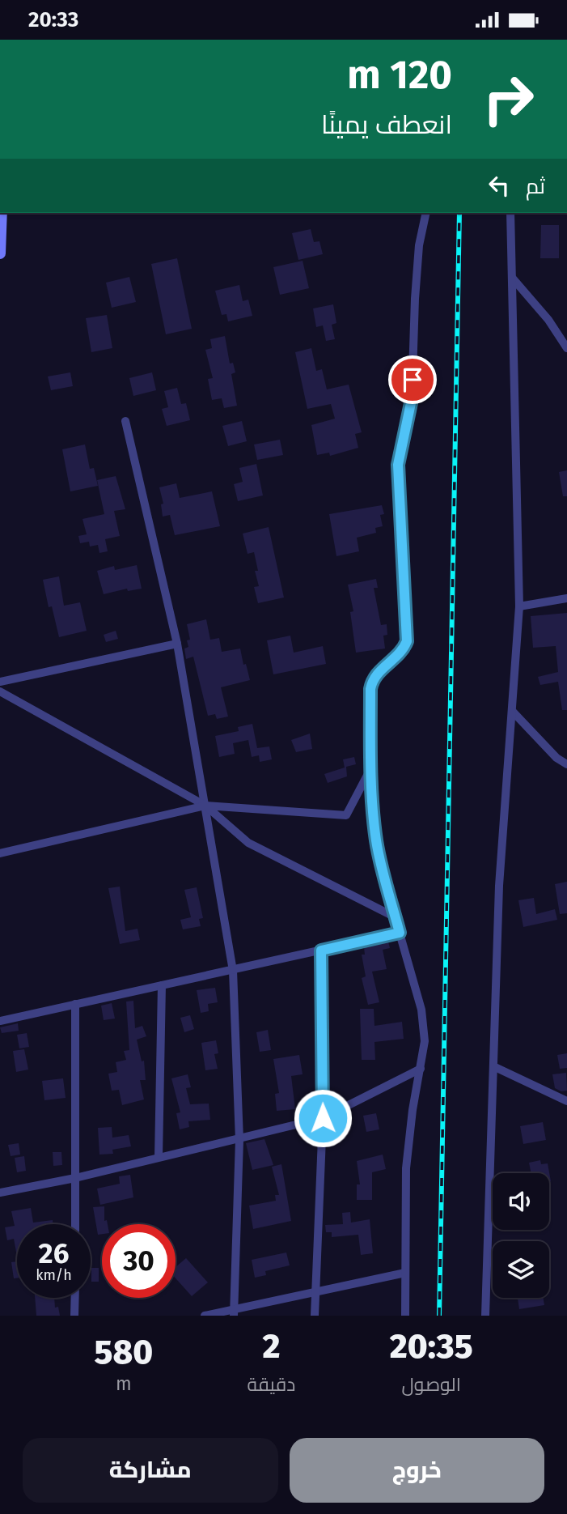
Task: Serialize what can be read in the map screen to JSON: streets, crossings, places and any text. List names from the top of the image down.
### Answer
{
  "page": {
    "status": "20:33",
    "turn": ["120 m", "انعطف يمينًا"],
    "then": "ثم",
    "speed": "26 km/h",
    "limit": "30",
    "eta": [
      "20:35",
      "الوصول",
      "2",
      "دقيقة",
      "580",
      "m"
    ],
    "buttons": ["خروج", "مشاركة"]
  }
}
